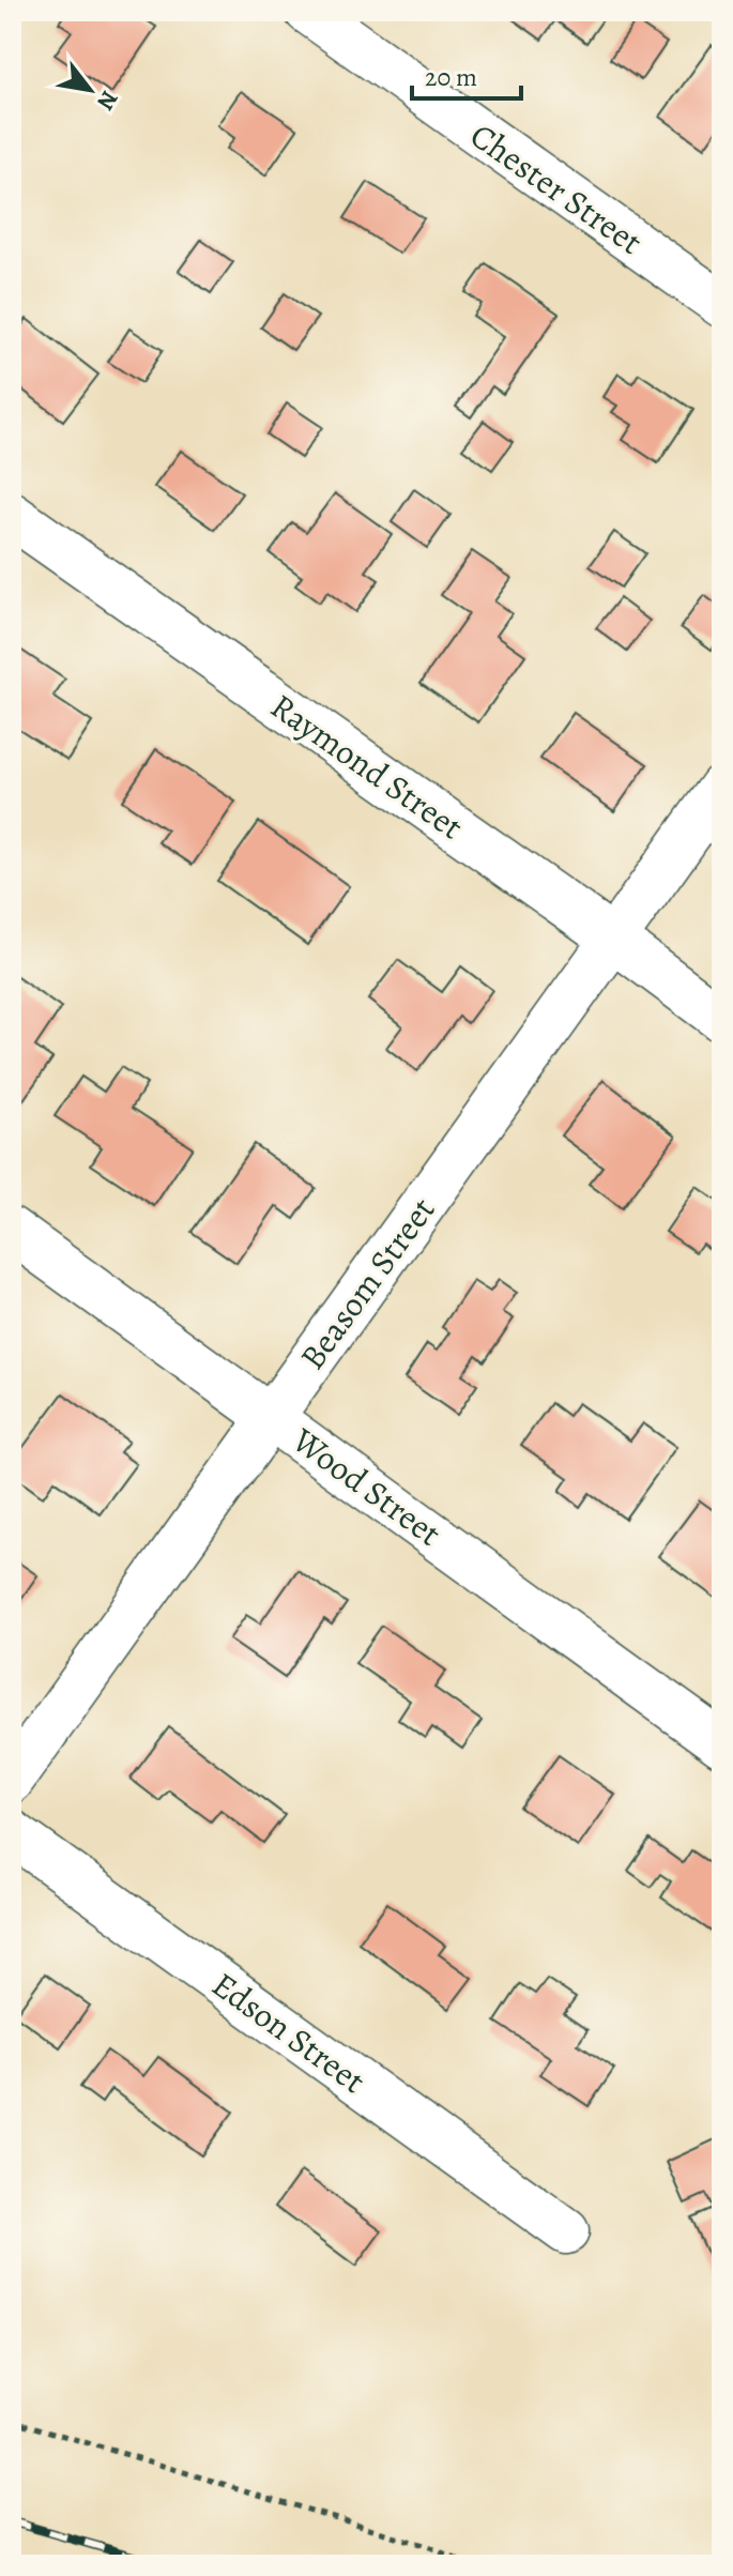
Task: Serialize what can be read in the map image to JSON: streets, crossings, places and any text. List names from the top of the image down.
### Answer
{
  "streets": {
    "street": [
      "Chester Street",
      "Raymond Street",
      "Beasom Street",
      "Wood Street",
      "Edson Street"
    ]
  },
  "crossings": [
    ["Raymond Street", "Beasom Street"],
    ["Beasom Street", "Wood Street"]
  ],
  "scale_bar": "20 m",
  "north": "bottom right"
}
